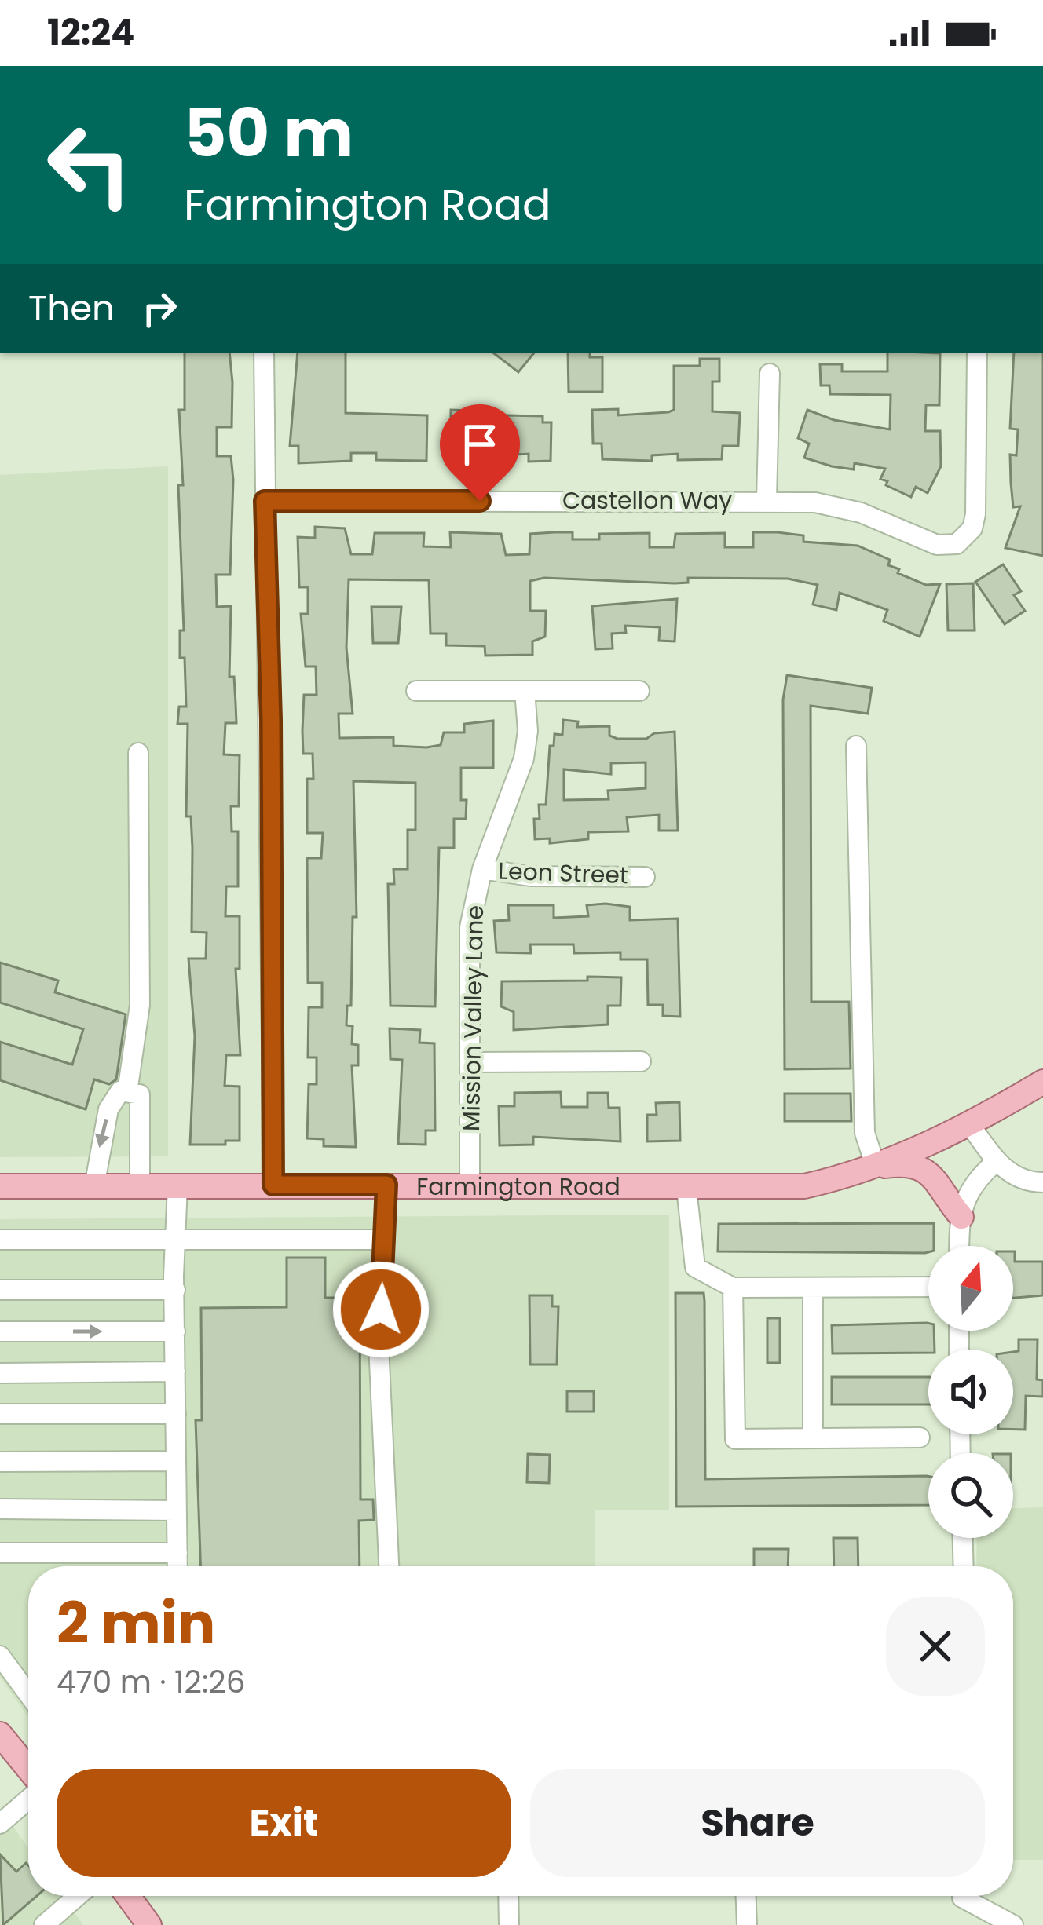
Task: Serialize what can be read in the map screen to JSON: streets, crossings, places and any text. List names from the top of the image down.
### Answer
{
  "streets": {
    "main road": ["Farmington Road"],
    "street": ["Castellon Way", "Leon Street", "Mission Valley Lane"]
  },
  "crossings": [
    ["Leon Street", "Mission Valley Lane"],
    ["Mission Valley Lane", "Farmington Road"]
  ],
  "north": "top",
  "page": {
    "status": "12:24",
    "turn": ["50 m", "Farmington Road"],
    "then": "Then",
    "heading": ["2 min", "470 m · 12:26"],
    "buttons": ["Exit", "Share"]
  }
}
